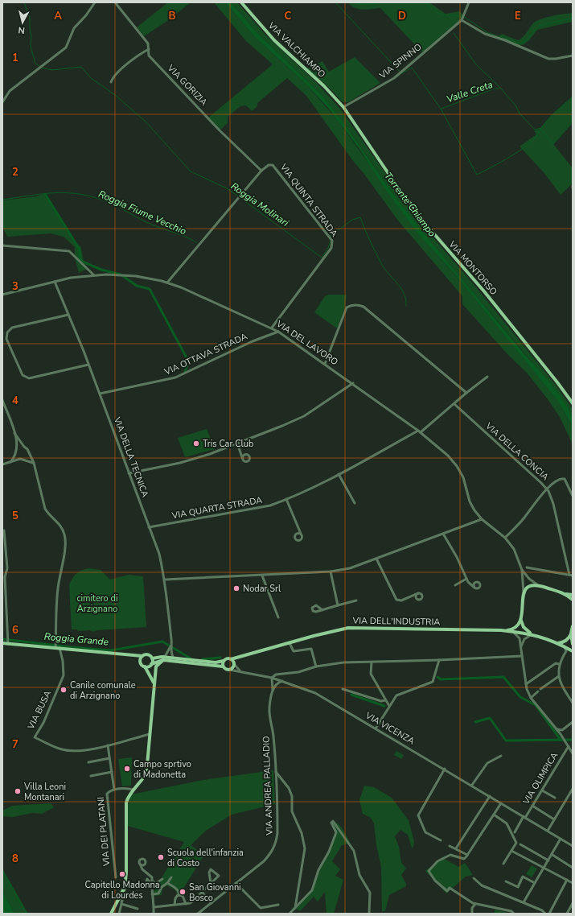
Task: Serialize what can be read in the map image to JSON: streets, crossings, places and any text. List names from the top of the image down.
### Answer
{
  "streets": {
    "main road": [
      "VIA VALCHIAMPO",
      "VIA MONTORSO",
      "VIA DELL'INDUSTRIA",
      "VIA VICENZA"
    ],
    "street": [
      "VIA SPINNO",
      "VIA GORIZIA",
      "VIA QUINTA STRADA",
      "VIA DEL LAVORO",
      "VIA OTTAVA STRADA",
      "VIA DELLA CONCIA",
      "VIA DELLA TECNICA",
      "VIA QUARTA STRADA",
      "VIA BUSA",
      "VIA OLIMPICA",
      "VIA ANDREA PALLADIO",
      "VIA DEI PLATANI"
    ]
  },
  "crossings": [
    ["VIA VALCHIAMPO", "VIA SPINNO"],
    ["VIA VALCHIAMPO", "VIA MONTORSO"],
    ["VIA SPINNO", "VIA MONTORSO"],
    ["VIA GORIZIA", "VIA QUINTA STRADA"],
    ["VIA QUINTA STRADA", "VIA DEL LAVORO"],
    ["VIA DEL LAVORO", "VIA OTTAVA STRADA"],
    ["VIA DEL LAVORO", "VIA DELLA TECNICA"],
    ["VIA DEL LAVORO", "VIA QUARTA STRADA"],
    ["VIA OTTAVA STRADA", "VIA DELLA TECNICA"],
    ["VIA DELLA CONCIA", "VIA QUARTA STRADA"],
    ["VIA DELLA TECNICA", "VIA QUARTA STRADA"],
    ["VIA DELLA TECNICA", "VIA VICENZA"],
    ["VIA DELL'INDUSTRIA", "VIA VICENZA"],
    ["VIA BUSA", "VIA VICENZA"],
    ["VIA VICENZA", "VIA OLIMPICA"]
  ],
  "water": [
    "Valle Creta",
    "Roggia Molinari",
    "Torrente Chiampo",
    "Roggia Fiume Vecchio",
    "Roggia Grande"
  ],
  "parks": ["cimitero di Arzignano"],
  "places": [
    "Tris Car Club",
    "Nodar Srl",
    "Canile comunale di Arzignano",
    "Campo sprtivo di Madonetta",
    "Villa Leoni Montanari",
    "Scuola dell'infanzia di Costo",
    "Capitello Madonna di Lourdes",
    "San Giovanni Bosco"
  ],
  "north": "bottom",
  "grid": {
    "columns": [
      "A",
      "B",
      "C",
      "D",
      "E"
    ],
    "rows": [
      "1",
      "2",
      "3",
      "4",
      "5",
      "6",
      "7",
      "8"
    ]
  }
}
